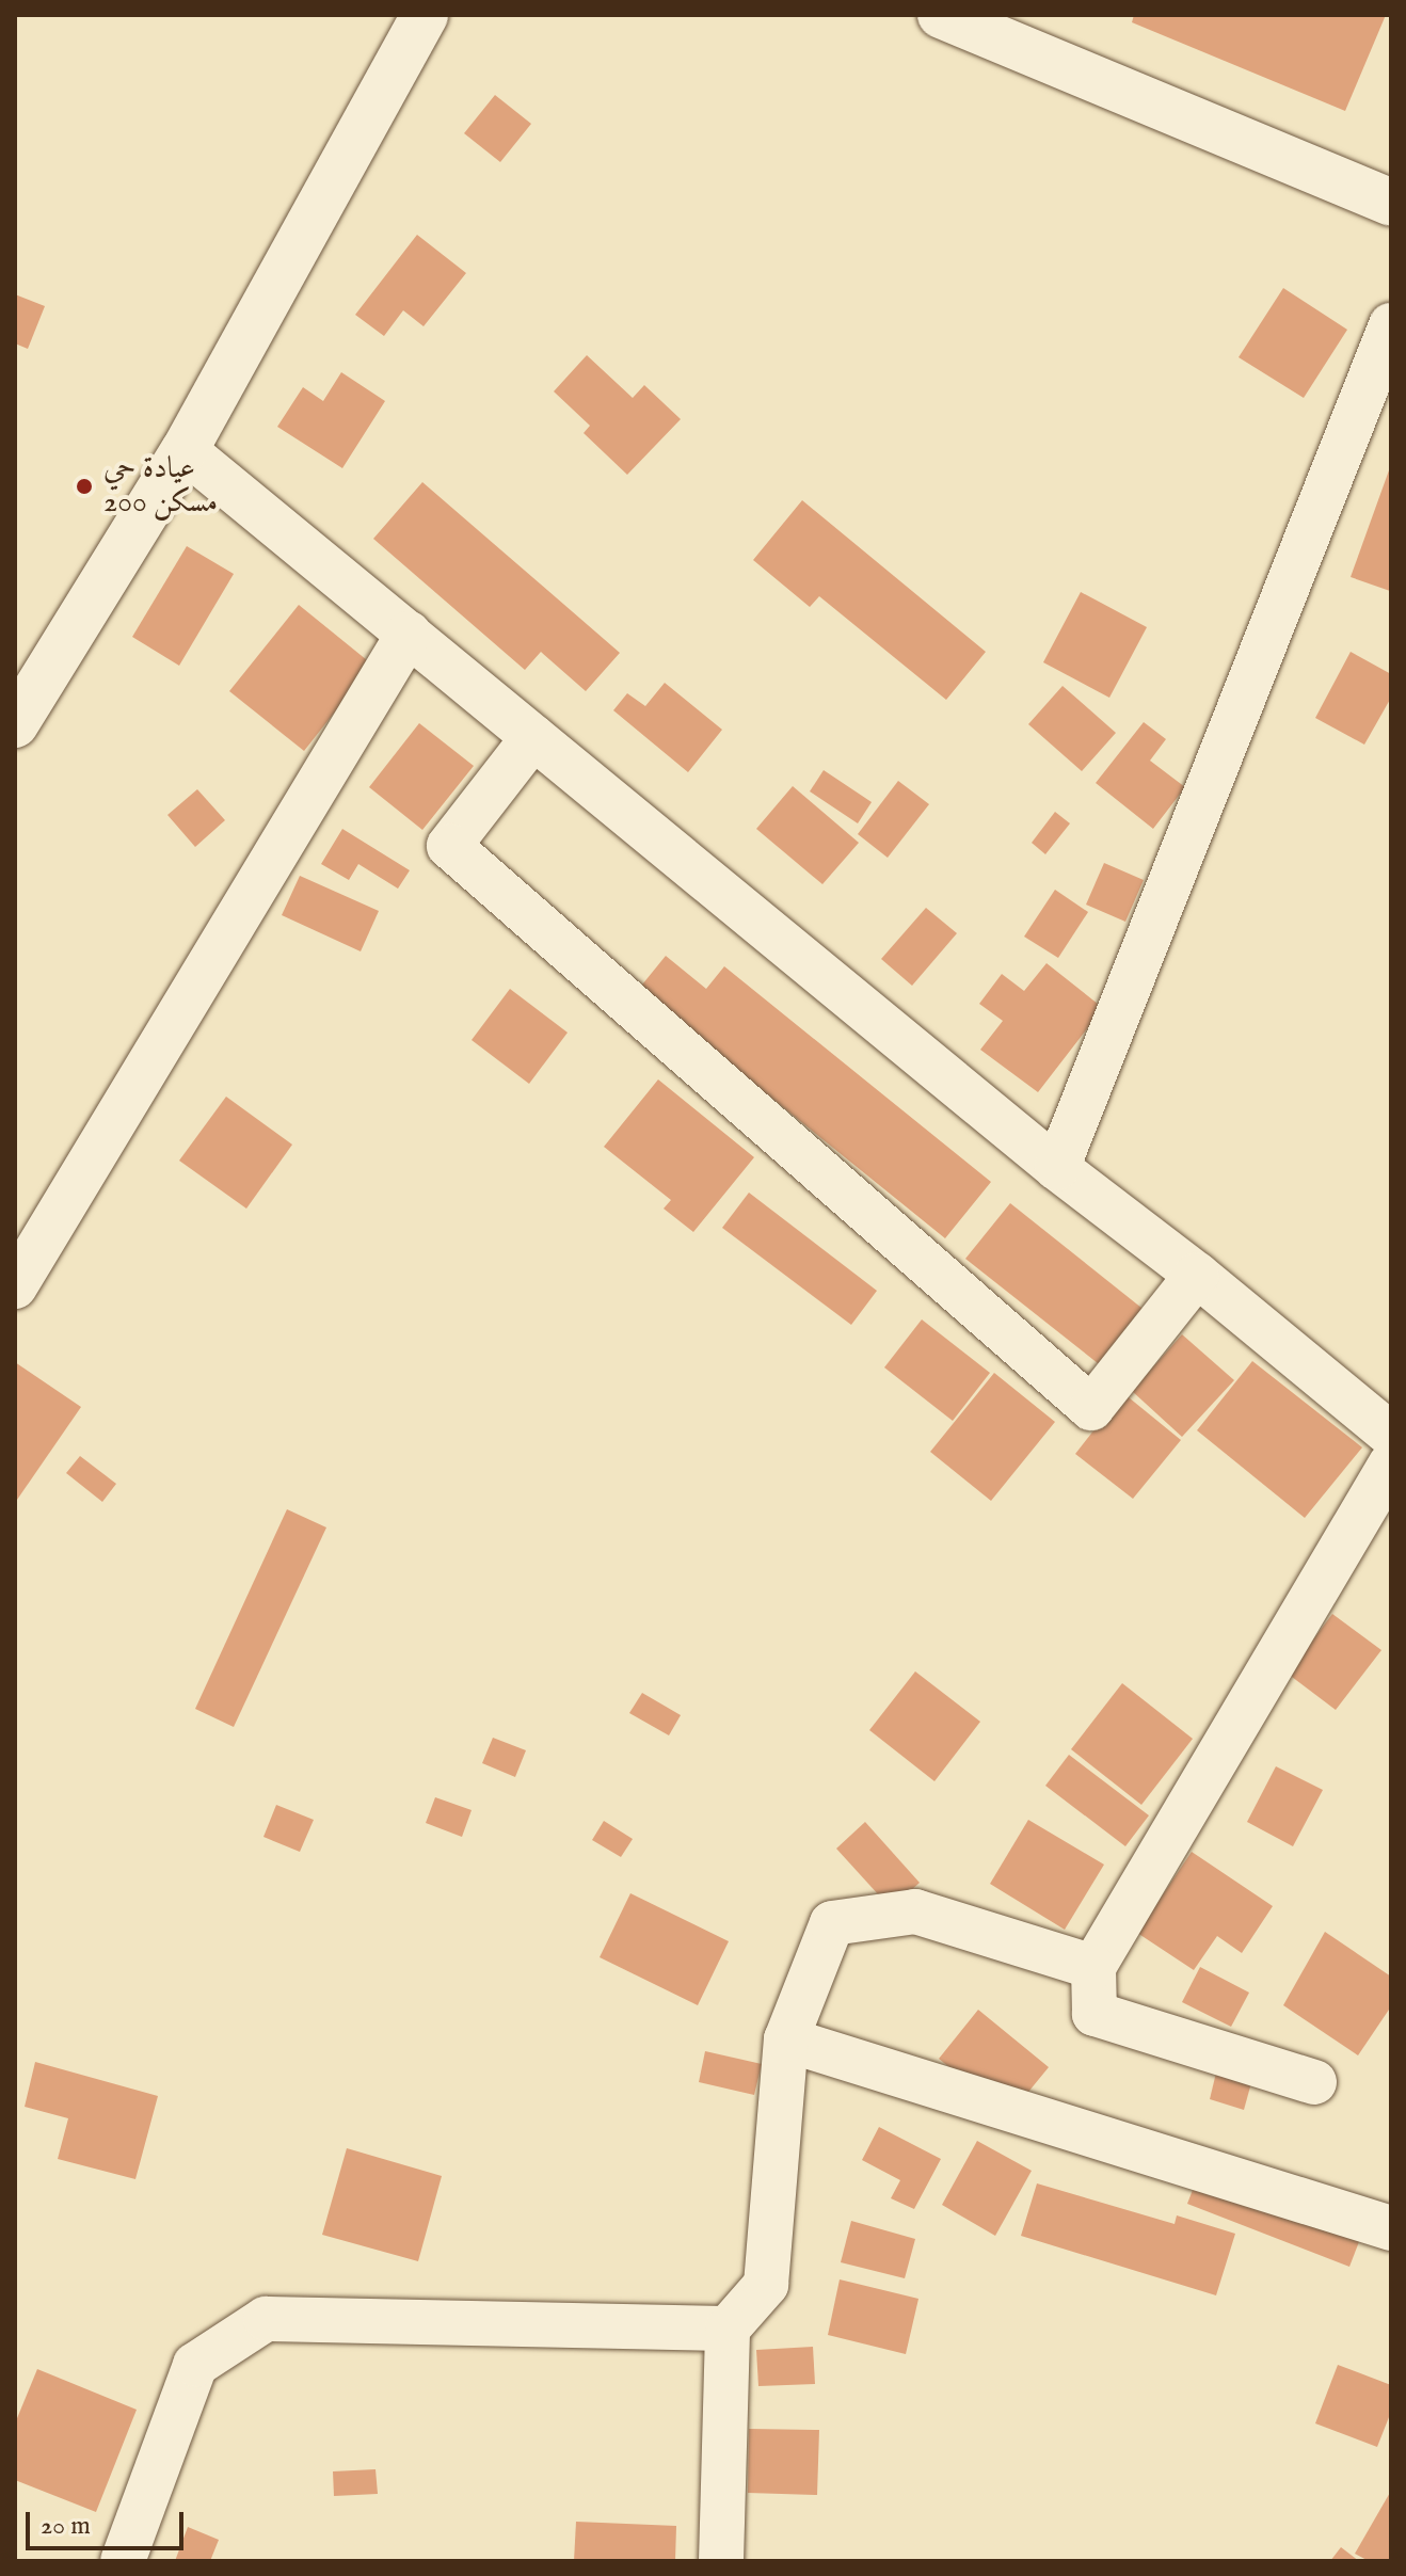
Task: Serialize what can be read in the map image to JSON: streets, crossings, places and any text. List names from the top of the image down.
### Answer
{
  "places": ["عيادة حي 200 مسكن"],
  "scale_bar": "20 m"
}
